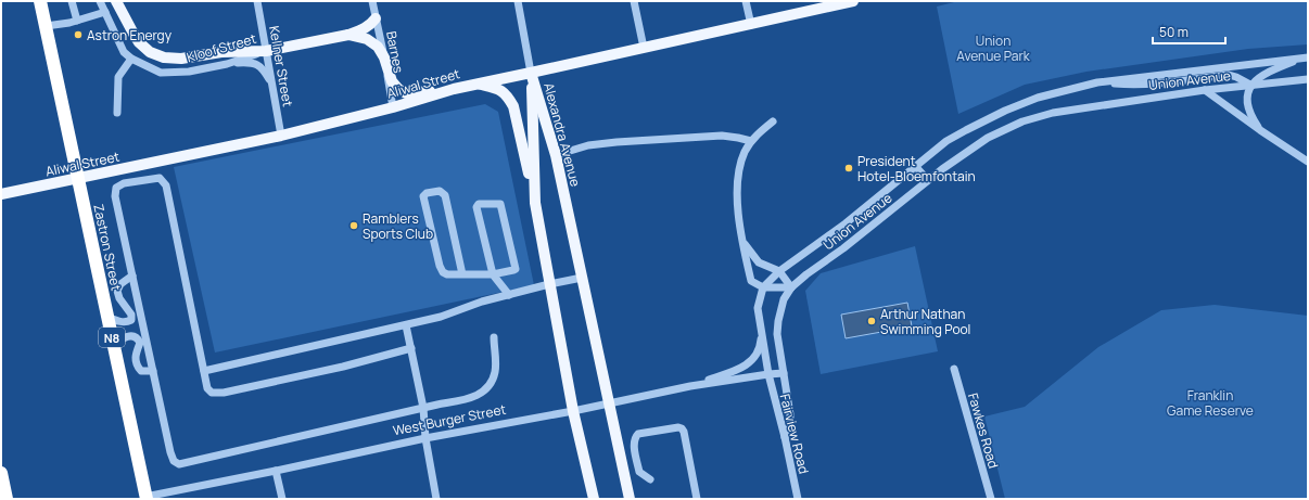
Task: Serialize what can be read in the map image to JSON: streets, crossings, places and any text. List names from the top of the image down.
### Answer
{
  "streets": {
    "highway": ["Zastron Street", "N8"],
    "main road": ["Kloof Street", "Aliwal Street", "Alexandra Avenue"],
    "street": [
      "Barnes",
      "Kellner Street",
      "Union Avenue",
      "West Burger Street",
      "Fawkes Road",
      "Fairview Road"
    ]
  },
  "crossings": [
    ["Kloof Street", "Kellner Street"],
    ["Barnes", "Aliwal Street"],
    ["Kellner Street", "Aliwal Street"],
    ["Union Avenue", "West Burger Street"],
    ["Union Avenue", "Fairview Road"],
    ["Aliwal Street", "Alexandra Avenue"],
    ["Aliwal Street", "Zastron Street"],
    ["Alexandra Avenue", "West Burger Street"],
    ["Zastron Street", "West Burger Street"],
    ["West Burger Street", "Fairview Road"]
  ],
  "parks": ["Union Avenue Park", "Franklin Game Reserve"],
  "places": [
    "Astron Energy",
    "President Hotel-Bloemfontain",
    "Ramblers Sports Club",
    "Arthur Nathan Swimming Pool"
  ],
  "scale_bar": "50 m"
}
